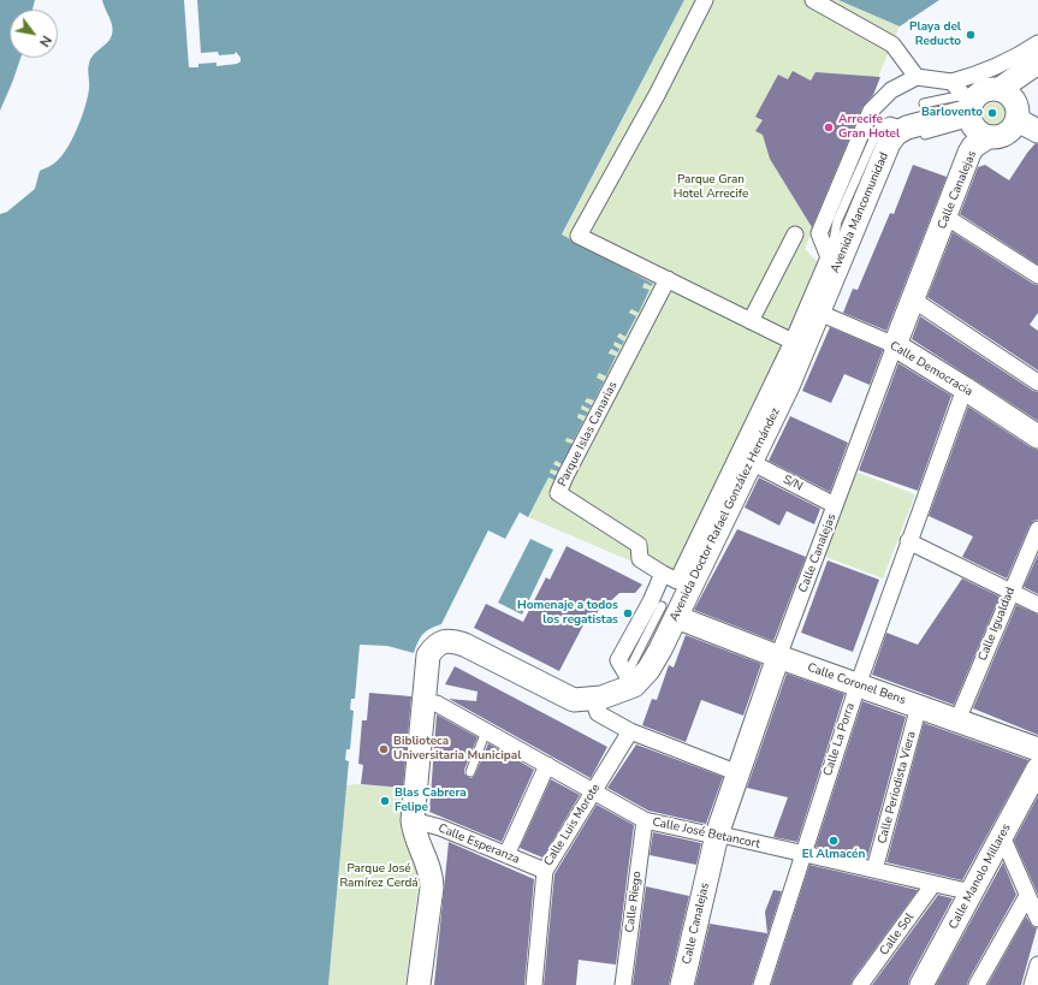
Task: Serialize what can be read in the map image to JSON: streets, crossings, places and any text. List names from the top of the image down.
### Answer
{
  "streets": {
    "main road": [
      "Calle Canalejas",
      "Avenida Mancomunidad",
      "Calle Democracia",
      "Avenida Doctor Rafael González Hernández",
      "Calle Coronel Bens",
      "Calle Manolo Millares"
    ],
    "street": [
      "Parque Islas Canarias",
      "S/N",
      "Calle Igualdad",
      "Calle La Porra",
      "Calle Periodista Viera",
      "Calle Luis Morote",
      "Calle José Betancort",
      "Calle Esperanza",
      "Calle Riego",
      "Calle Sol"
    ]
  },
  "crossings": [
    ["Calle Canalejas", "Avenida Mancomunidad"],
    ["Calle Canalejas", "Calle Democracia"],
    ["Calle Canalejas", "S/N"],
    ["Calle Canalejas", "Calle Coronel Bens"],
    ["Calle Canalejas", "Calle José Betancort"],
    ["Avenida Mancomunidad", "Calle Democracia"],
    ["Avenida Mancomunidad", "Avenida Doctor Rafael González Hernández"],
    ["Calle Democracia", "Avenida Doctor Rafael González Hernández"],
    ["Calle Democracia", "Calle La Porra"],
    ["S/N", "Avenida Doctor Rafael González Hernández"],
    ["Avenida Doctor Rafael González Hernández", "Calle Coronel Bens"],
    ["Calle Igualdad", "Calle Coronel Bens"],
    ["Calle Coronel Bens", "Calle La Porra"],
    ["Calle Coronel Bens", "Calle Periodista Viera"],
    ["Calle La Porra", "Calle José Betancort"],
    ["Calle Periodista Viera", "Calle José Betancort"],
    ["Calle Luis Morote", "Calle José Betancort"],
    ["Calle Luis Morote", "Calle Esperanza"],
    ["Calle José Betancort", "Calle Manolo Millares"],
    ["Calle José Betancort", "Calle Riego"],
    ["Calle José Betancort", "Calle Sol"]
  ],
  "parks": ["Parque Gran Hotel Arrecife", "Parque José Ramírez Cerdá"],
  "places": [
    "Playa del Reducto",
    "Barlovento",
    "Arrecife Gran Hotel",
    "Homenaje a todos los regatistas",
    "Biblioteca Universitaria Municipal",
    "Blas Cabrera Felipe",
    "El Almacén"
  ],
  "north": "bottom right"
}
